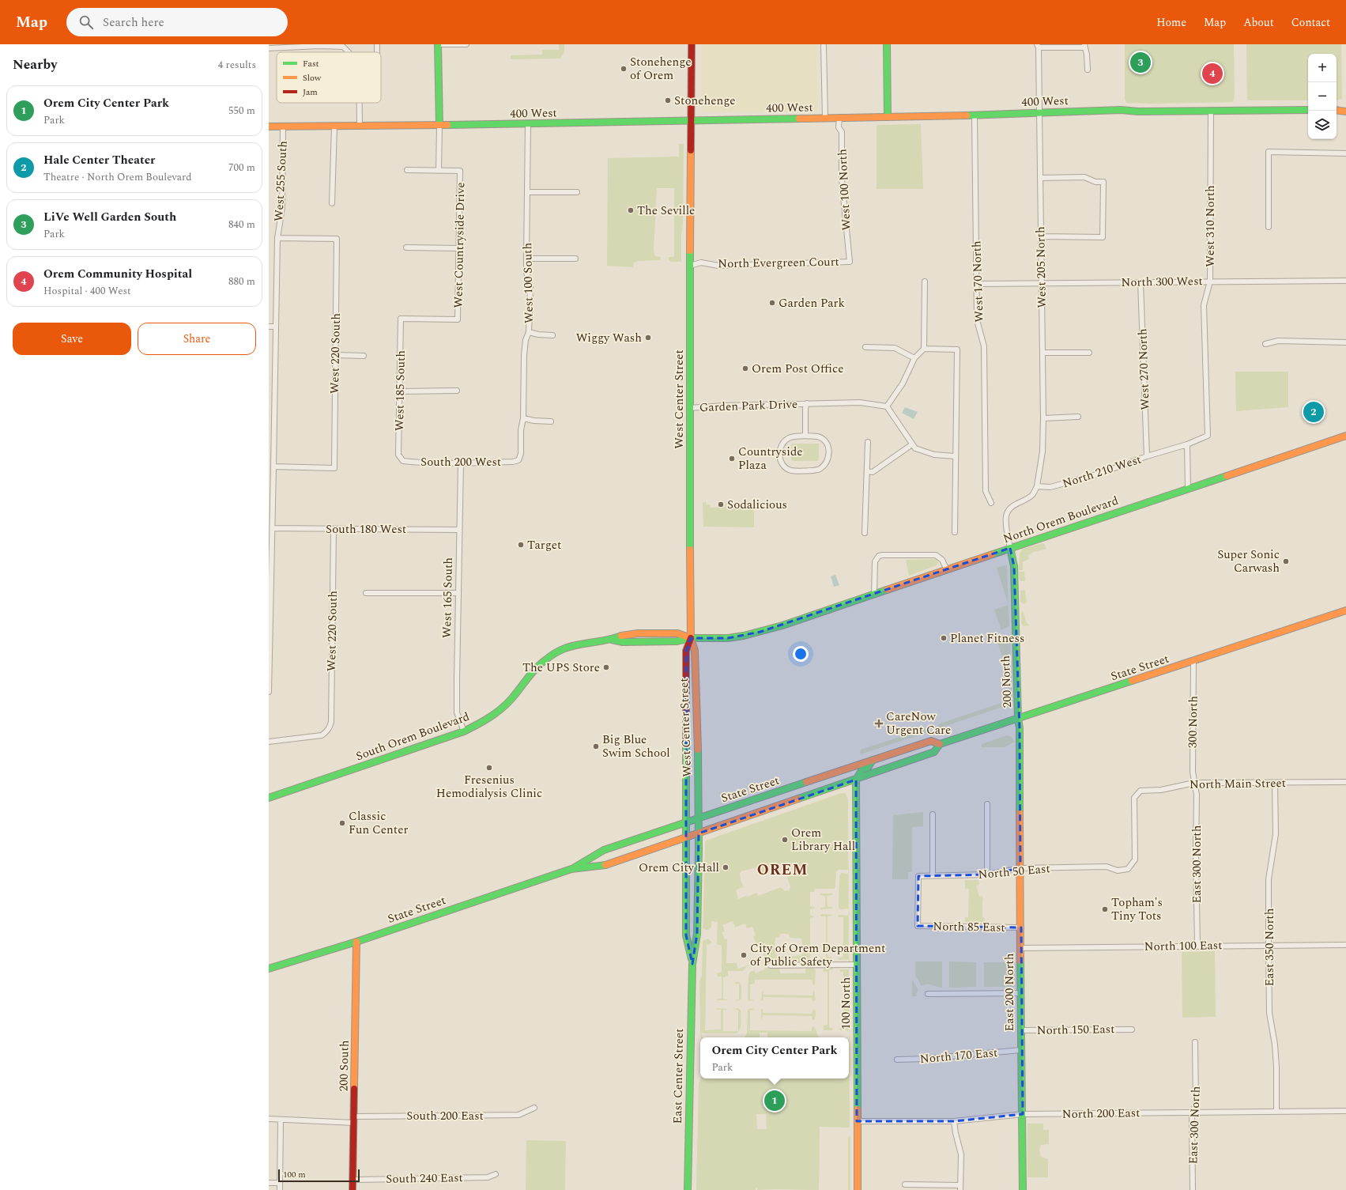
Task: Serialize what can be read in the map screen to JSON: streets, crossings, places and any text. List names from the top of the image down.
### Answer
{
  "streets": {
    "main road": [
      "400 West",
      "West Center Street",
      "North Orem Boulevard",
      "State Street",
      "200 North",
      "South Orem Boulevard",
      "East 200 North",
      "100 North",
      "200 South",
      "East Center Street"
    ],
    "street": [
      "West 255 South",
      "West 100 North",
      "West 310 North",
      "West Countryside Drive",
      "North Evergreen Court",
      "West 205 North",
      "West 170 North",
      "North 300 West",
      "West 100 South",
      "West 220 South",
      "West 270 North",
      "West 185 South",
      "Garden Park Drive",
      "South 200 West",
      "North 210 West",
      "South 180 West",
      "West 165 South",
      "300 North",
      "North Main Street",
      "East 300 North",
      "North 50 East",
      "North 85 East",
      "North 100 East",
      "East 350 North",
      "North 150 East",
      "North 170 East",
      "North 200 East",
      "South 200 East",
      "South 240 East"
    ]
  },
  "crossings": [
    ["400 West", "West 255 South"],
    ["400 West", "West 100 North"],
    ["400 West", "West 310 North"],
    ["400 West", "West 205 North"],
    ["400 West", "West 170 North"],
    ["400 West", "West 100 South"],
    ["400 West", "West Center Street"],
    ["West 255 South", "West 220 South"],
    ["West 255 South", "South 180 West"],
    ["West 100 North", "North Evergreen Court"],
    ["West 310 North", "North 300 West"],
    ["West 310 North", "North 210 West"],
    ["West Countryside Drive", "West 185 South"],
    ["North Evergreen Court", "West Center Street"],
    ["West 205 North", "North 300 West"],
    ["West 205 North", "North 210 West"],
    ["West 170 North", "North 300 West"],
    ["North 300 West", "West 270 North"],
    ["West 100 South", "South 200 West"],
    ["West 220 South", "South 180 West"],
    ["West 270 North", "North 210 West"],
    ["West 185 South", "South 200 West"],
    ["West Center Street", "Garden Park Drive"],
    ["West Center Street", "North Orem Boulevard"],
    ["West Center Street", "State Street"],
    ["West Center Street", "South Orem Boulevard"],
    ["West Center Street", "East Center Street"],
    ["South 200 West", "West 165 South"],
    ["North Orem Boulevard", "200 North"],
    ["North Orem Boulevard", "South Orem Boulevard"],
    ["South 180 West", "West 165 South"],
    ["West 165 South", "South Orem Boulevard"],
    ["State Street", "200 North"],
    ["State Street", "300 North"],
    ["State Street", "100 North"],
    ["State Street", "200 South"],
    ["State Street", "East Center Street"],
    ["200 North", "East 200 North"],
    ["300 North", "North Main Street"],
    ["300 North", "East 300 North"],
    ["North Main Street", "East 300 North"],
    ["North Main Street", "North 50 East"],
    ["North Main Street", "East 350 North"],
    ["East 300 North", "North 100 East"],
    ["East 300 North", "North 200 East"],
    ["North 50 East", "North 85 East"],
    ["North 50 East", "East 200 North"],
    ["North 85 East", "East 200 North"],
    ["North 100 East", "East 350 North"],
    ["North 100 East", "East 200 North"],
    ["East 350 North", "North 200 East"],
    ["East 200 North", "North 150 East"],
    ["East 200 North", "North 170 East"],
    ["East 200 North", "North 200 East"],
    ["100 North", "North 200 East"],
    ["200 South", "South 200 East"],
    ["200 South", "South 240 East"]
  ],
  "districts": ["OREM"],
  "places": {
    "other": [
      "Stonehenge of Orem",
      "Stonehenge",
      "The Seville",
      "Garden Park",
      "Wiggy Wash",
      "Orem Post Office",
      "Countryside Plaza",
      "Sodalicious",
      "Target",
      "Super Sonic Carwash",
      "Planet Fitness",
      "The UPS Store",
      "Big Blue Swim School",
      "Fresenius Hemodialysis Clinic",
      "Classic Fun Center",
      "Orem Library Hall",
      "Orem City Hall",
      "Topham's Tiny Tots",
      "City of Orem Department of Public Safety"
    ],
    "health": ["CareNow Urgent Care"]
  },
  "legend": ["Fast", "Slow", "Jam"],
  "scale_bar": "100 m",
  "page": {
    "header": "Map",
    "search": "Search here",
    "nav": [
      "Home",
      "Map",
      "About",
      "Contact"
    ],
    "heading": ["Nearby", "4 results"],
    "pins": [
      "3",
      "4",
      "2",
      "1"
    ],
    "map_buttons": ["+", "−"],
    "list": [
      {
        "mark": "1",
        "name": "Orem City Center Park",
        "note": "Park",
        "value": "550 m"
      },
      {
        "mark": "2",
        "name": "Hale Center Theater",
        "note": "Theatre · North Orem Boulevard",
        "value": "700 m"
      },
      {
        "mark": "3",
        "name": "LiVe Well Garden South",
        "note": "Park",
        "value": "840 m"
      },
      {
        "mark": "4",
        "name": "Orem Community Hospital",
        "note": "Hospital · 400 West",
        "value": "880 m"
      }
    ],
    "buttons": ["Save", "Share"],
    "popup": ["Orem City Center Park", "Park"],
    "scale": "100 m"
  }
}
